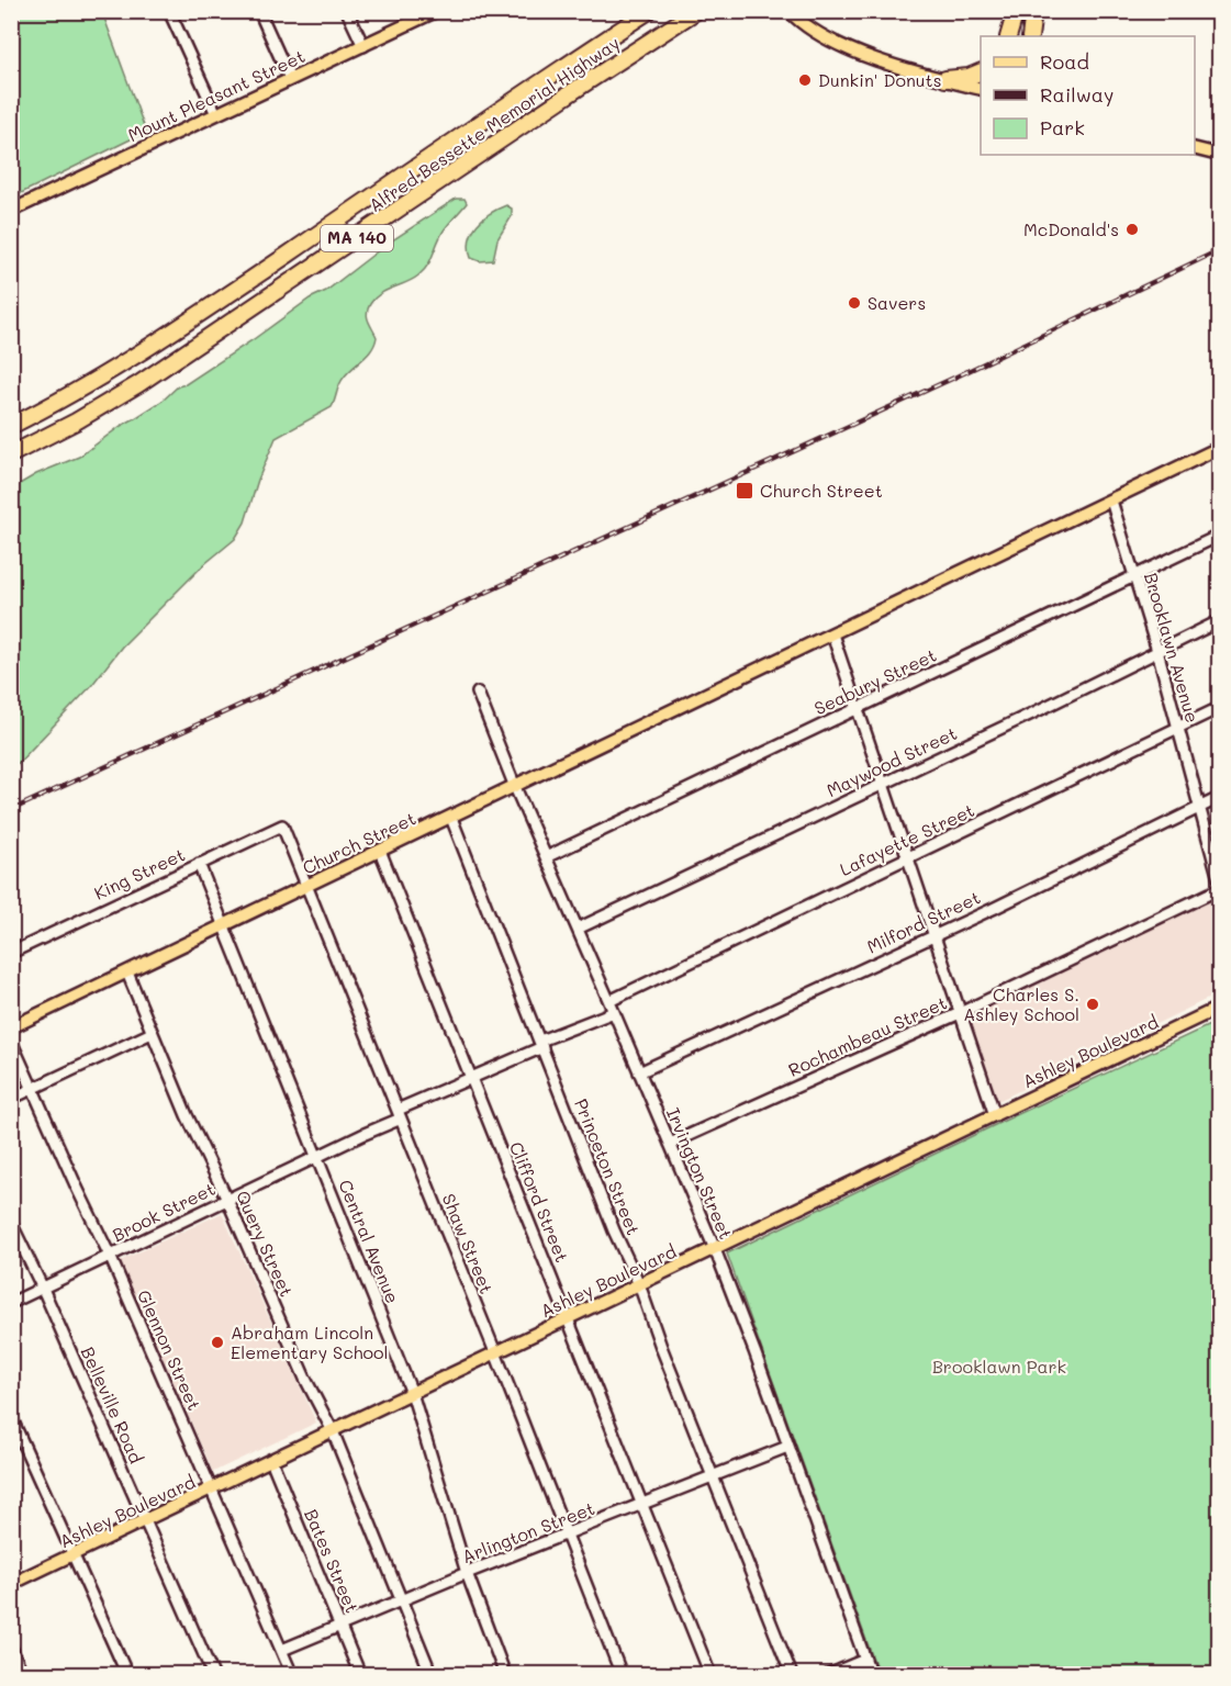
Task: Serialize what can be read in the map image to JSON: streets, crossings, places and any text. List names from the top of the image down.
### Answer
{
  "streets": {
    "highway": ["Alfred Bessette Memorial Highway", "MA 140"],
    "main road": ["Mount Pleasant Street", "Church Street", "Ashley Boulevard"],
    "street": [
      "Brooklawn Avenue",
      "Seabury Street",
      "Maywood Street",
      "Lafayette Street",
      "King Street",
      "Milford Street",
      "Rochambeau Street",
      "Princeton Street",
      "Irvington Street",
      "Clifford Street",
      "Brook Street",
      "Central Avenue",
      "Query Street",
      "Shaw Street",
      "Glennon Street",
      "Belleville Road",
      "Arlington Street",
      "Bates Street"
    ]
  },
  "crossings": [
    ["Brooklawn Avenue", "Seabury Street"],
    ["Brooklawn Avenue", "Maywood Street"],
    ["Brooklawn Avenue", "Lafayette Street"],
    ["Brooklawn Avenue", "Church Street"],
    ["Brooklawn Avenue", "Milford Street"],
    ["Seabury Street", "Irvington Street"],
    ["Maywood Street", "Irvington Street"],
    ["Lafayette Street", "Irvington Street"],
    ["Church Street", "Princeton Street"],
    ["Church Street", "Irvington Street"],
    ["Church Street", "Clifford Street"],
    ["Church Street", "Central Avenue"],
    ["Church Street", "Query Street"],
    ["Church Street", "Shaw Street"],
    ["King Street", "Central Avenue"],
    ["King Street", "Shaw Street"],
    ["Milford Street", "Irvington Street"],
    ["Rochambeau Street", "Irvington Street"],
    ["Ashley Boulevard", "Princeton Street"],
    ["Ashley Boulevard", "Irvington Street"],
    ["Ashley Boulevard", "Clifford Street"],
    ["Ashley Boulevard", "Central Avenue"],
    ["Ashley Boulevard", "Query Street"],
    ["Ashley Boulevard", "Shaw Street"],
    ["Ashley Boulevard", "Glennon Street"],
    ["Ashley Boulevard", "Belleville Road"],
    ["Ashley Boulevard", "Bates Street"],
    ["Princeton Street", "Brook Street"],
    ["Princeton Street", "Arlington Street"],
    ["Irvington Street", "Brook Street"],
    ["Irvington Street", "Arlington Street"],
    ["Clifford Street", "Brook Street"],
    ["Clifford Street", "Arlington Street"],
    ["Brook Street", "Central Avenue"],
    ["Brook Street", "Query Street"],
    ["Brook Street", "Shaw Street"],
    ["Brook Street", "Glennon Street"],
    ["Brook Street", "Belleville Road"],
    ["Central Avenue", "Arlington Street"],
    ["Query Street", "Arlington Street"],
    ["Shaw Street", "Arlington Street"],
    ["Glennon Street", "Arlington Street"],
    ["Arlington Street", "Bates Street"]
  ],
  "parks": ["Brooklawn Park"],
  "places": {
    "other": [
      "Dunkin' Donuts",
      "McDonald's",
      "Savers",
      "Charles S. Ashley School",
      "Abraham Lincoln Elementary School"
    ],
    "transit": ["Church Street"]
  },
  "legend": ["Road", "Railway", "Park"]
}
